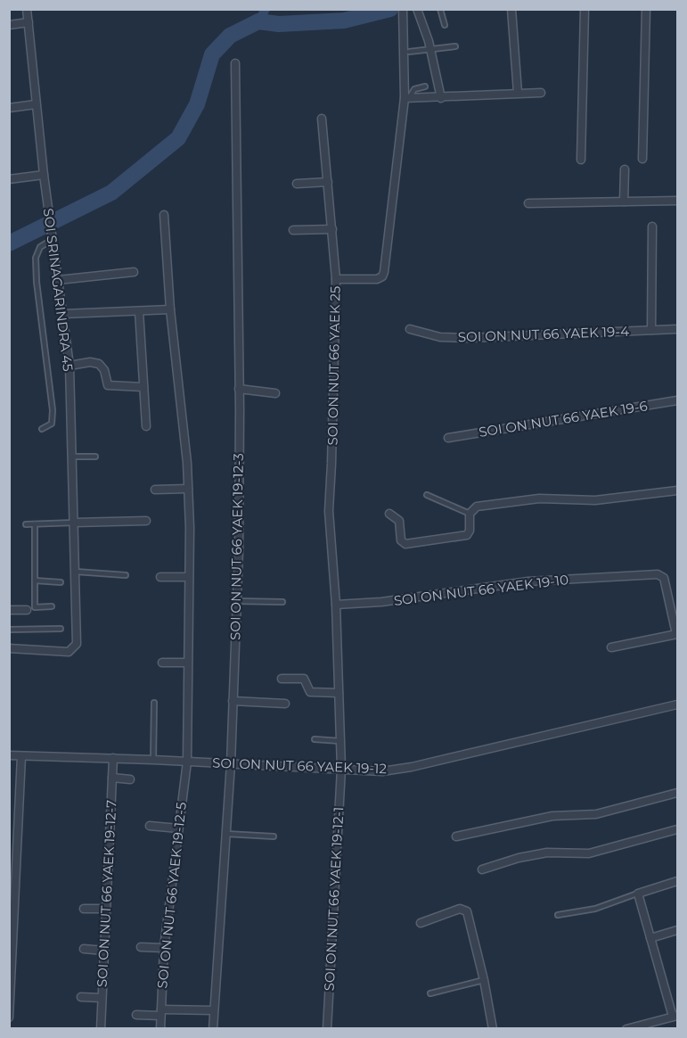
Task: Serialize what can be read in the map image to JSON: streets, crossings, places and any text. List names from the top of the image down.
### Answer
{
  "streets": {
    "street": [
      "SOI SRINAGARINDRA 45",
      "SOI ON NUT 66 YAEK 19-4",
      "SOI ON NUT 66 YAEK 25",
      "SOI ON NUT 66 YAEK 19-6",
      "SOI ON NUT 66 YAEK 19-12-3",
      "SOI ON NUT 66 YAEK 19-10",
      "SOI ON NUT 66 YAEK 19-12",
      "SOI ON NUT 66 YAEK 19-12-7",
      "SOI ON NUT 66 YAEK 19-12-5",
      "SOI ON NUT 66 YAEK 19-12-1"
    ]
  },
  "crossings": [
    ["SOI ON NUT 66 YAEK 25", "SOI ON NUT 66 YAEK 19-10"],
    ["SOI ON NUT 66 YAEK 25", "SOI ON NUT 66 YAEK 19-12"],
    ["SOI ON NUT 66 YAEK 25", "SOI ON NUT 66 YAEK 19-12-1"],
    ["SOI ON NUT 66 YAEK 19-12-3", "SOI ON NUT 66 YAEK 19-12"],
    ["SOI ON NUT 66 YAEK 19-12", "SOI ON NUT 66 YAEK 19-12-7"],
    ["SOI ON NUT 66 YAEK 19-12", "SOI ON NUT 66 YAEK 19-12-5"],
    ["SOI ON NUT 66 YAEK 19-12", "SOI ON NUT 66 YAEK 19-12-1"]
  ]
}
